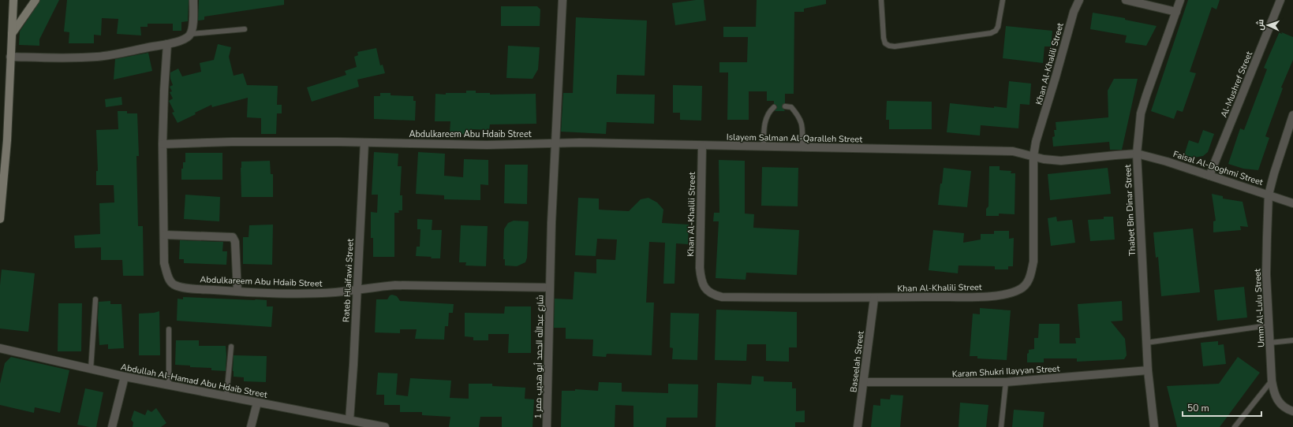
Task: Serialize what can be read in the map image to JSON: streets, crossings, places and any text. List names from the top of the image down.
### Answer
{
  "streets": {
    "street": [
      "Khan Al-Khalili Street",
      "Al-Mushref Street",
      "Abdulkareem Abu Hdaib Street",
      "Islayem Salman Al-Qaralleh Street",
      "Faisal Al-Doghmi Street",
      "Thabet Bin Dinar Street",
      "Rateb Hlaifawi Street",
      "Umm Al-Lulu Street",
      "شارع عبدالله الحمد أبو هديب ممر 1",
      "Baseelah Street",
      "Karam Shukri Ilayyan Street",
      "Abdullah Al-Hamad Abu Hdaib Street"
    ]
  },
  "crossings": [
    ["Khan Al-Khalili Street", "Islayem Salman Al-Qaralleh Street"],
    ["Khan Al-Khalili Street", "Baseelah Street"],
    ["Al-Mushref Street", "Faisal Al-Doghmi Street"],
    ["Abdulkareem Abu Hdaib Street", "Islayem Salman Al-Qaralleh Street"],
    ["Abdulkareem Abu Hdaib Street", "Rateb Hlaifawi Street"],
    ["Abdulkareem Abu Hdaib Street", "شارع عبدالله الحمد أبو هديب ممر 1"],
    ["Islayem Salman Al-Qaralleh Street", "Faisal Al-Doghmi Street"],
    ["Islayem Salman Al-Qaralleh Street", "Thabet Bin Dinar Street"],
    ["Faisal Al-Doghmi Street", "Thabet Bin Dinar Street"],
    ["Faisal Al-Doghmi Street", "Umm Al-Lulu Street"],
    ["Thabet Bin Dinar Street", "Karam Shukri Ilayyan Street"],
    ["Rateb Hlaifawi Street", "Abdullah Al-Hamad Abu Hdaib Street"],
    ["Baseelah Street", "Karam Shukri Ilayyan Street"]
  ],
  "scale_bar": "50 m",
  "north": "left"
}
